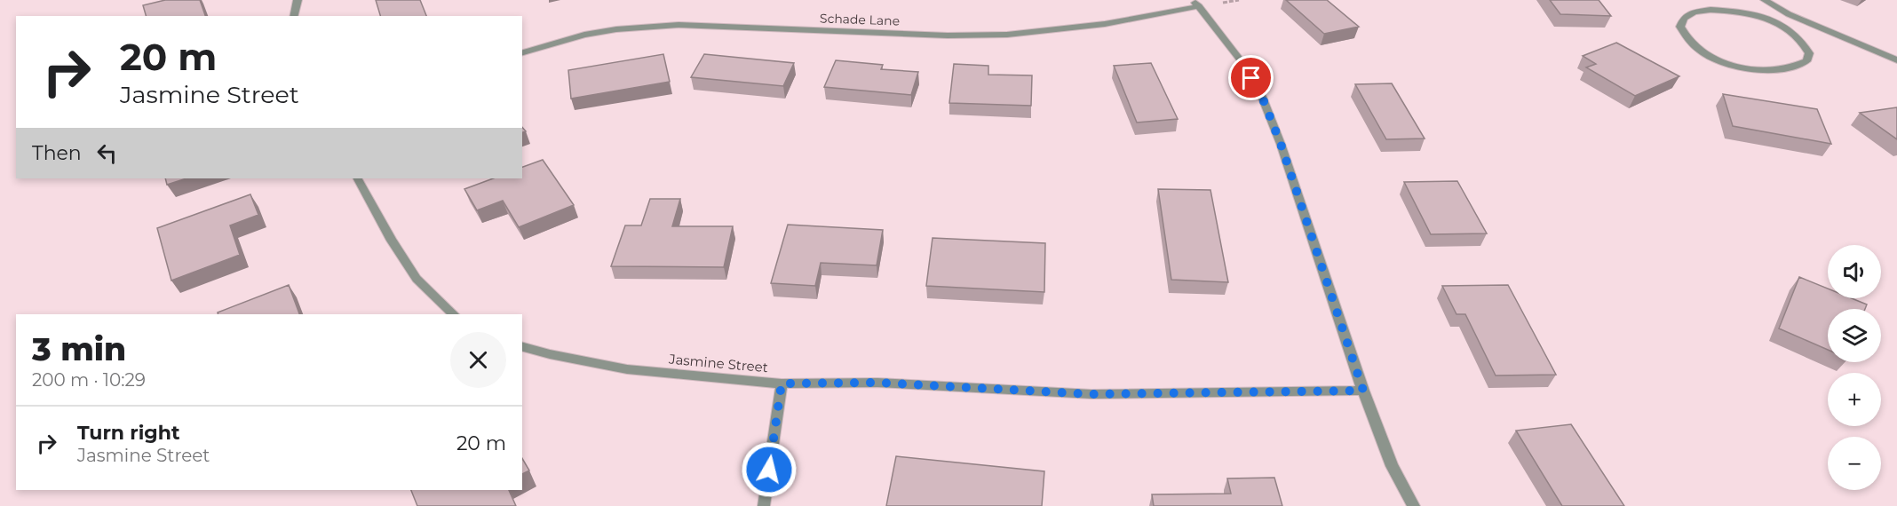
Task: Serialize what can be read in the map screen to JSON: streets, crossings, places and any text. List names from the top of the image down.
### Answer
{
  "streets": {
    "street": ["Schade Lane", "Jasmine Street"]
  },
  "page": {
    "turn": ["20 m", "Jasmine Street"],
    "then": "Then",
    "map_buttons": ["+", "−"],
    "heading": ["3 min", "200 m · 10:29"],
    "list": [
      {
        "name": "Turn right",
        "note": "Jasmine Street",
        "value": "20 m"
      }
    ]
  }
}
